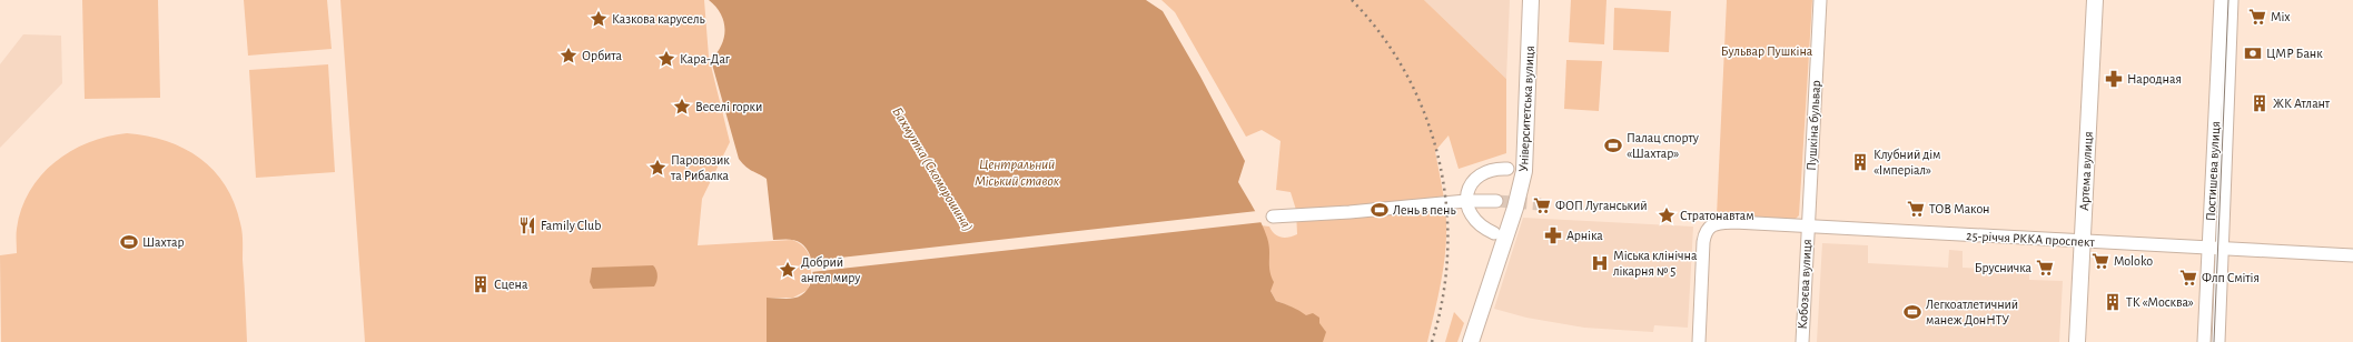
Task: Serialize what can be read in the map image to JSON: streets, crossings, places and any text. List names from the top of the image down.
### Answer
{
  "streets": {
    "main road": ["Університетська вулиця", "Артема вулиця"],
    "street": [
      "Пушкіна бульвар",
      "Постишева вулиця",
      "25-річчя РККА проспект",
      "Кобозєва вулиця"
    ]
  },
  "crossings": [
    ["Пушкіна бульвар", "25-річчя РККА проспект"],
    ["Пушкіна бульвар", "Кобозєва вулиця"],
    ["Артема вулиця", "25-річчя РККА проспект"],
    ["Постишева вулиця", "25-річчя РККА проспект"],
    ["25-річчя РККА проспект", "Кобозєва вулиця"]
  ],
  "water": ["Центральний Міський ставок", "Бахмутка (Скоморошина)"],
  "parks": ["Бульвар Пушкіна"],
  "places": {
    "supermarket": [
      "Mix",
      "ФОП Луганський",
      "ТОВ Макон",
      "Moloko",
      "Брусничка",
      "Флп Смітія"
    ],
    "place": [
      "Казкова карусель",
      "Орбита",
      "Кара-Даг",
      "Веселі горки",
      "Паровозик та Рибалка",
      "Стратонавтам",
      "Добрий ангел миру"
    ],
    "bank": ["ЦМР Банк"],
    "pharmacy": ["Народная", "Арніка"],
    "building": [
      "ЖК Атлант",
      "Клубний дім «Імперіал»",
      "Сцена",
      "ТК «Москва»"
    ],
    "sports": [
      "Палац спорту «Шахтар»",
      "Лень в пень",
      "Шахтар",
      "Легкоатлетичний манеж ДонНТУ"
    ],
    "restaurant": ["Family Club"],
    "hospital": ["Міська клінічна лікарня № 5"]
  }
}
